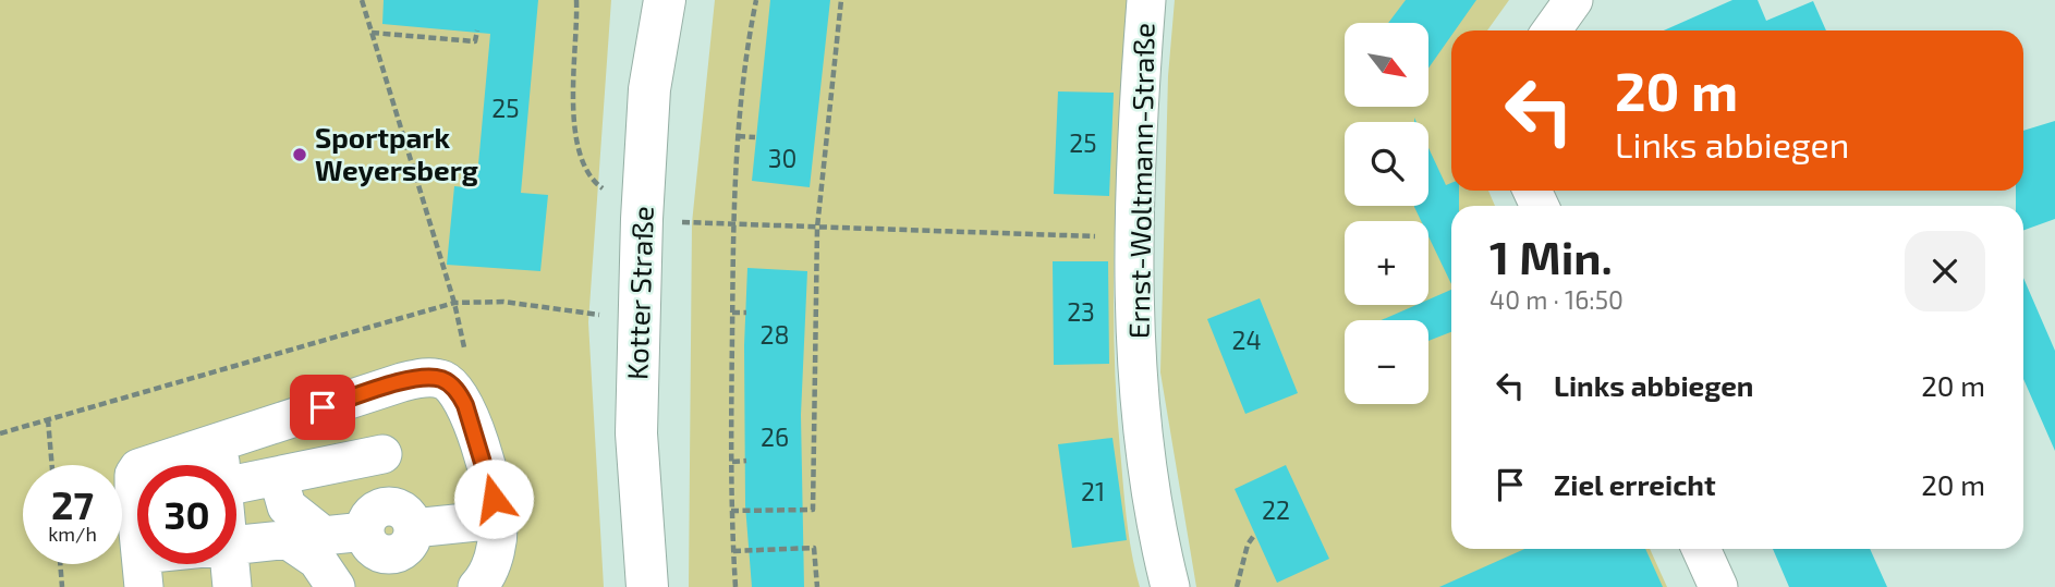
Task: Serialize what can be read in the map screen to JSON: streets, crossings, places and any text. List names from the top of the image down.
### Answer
{
  "streets": {
    "street": ["Ernst-Woltmann-Straße", "Kotter Straße"]
  },
  "places": ["Sportpark Weyersberg"],
  "house_numbers": [
    "25",
    "25",
    "30",
    "23",
    "28",
    "24",
    "26",
    "21",
    "22"
  ],
  "north": "bottom right",
  "page": {
    "map_buttons": ["+", "−"],
    "turn": ["20 m", "Links abbiegen"],
    "heading": ["1 Min.", "40 m · 16:50"],
    "list": [
      {
        "name": "Links abbiegen",
        "value": "20 m"
      },
      {
        "name": "Ziel erreicht",
        "value": "20 m"
      }
    ],
    "speed": "27 km/h",
    "limit": "30"
  }
}
